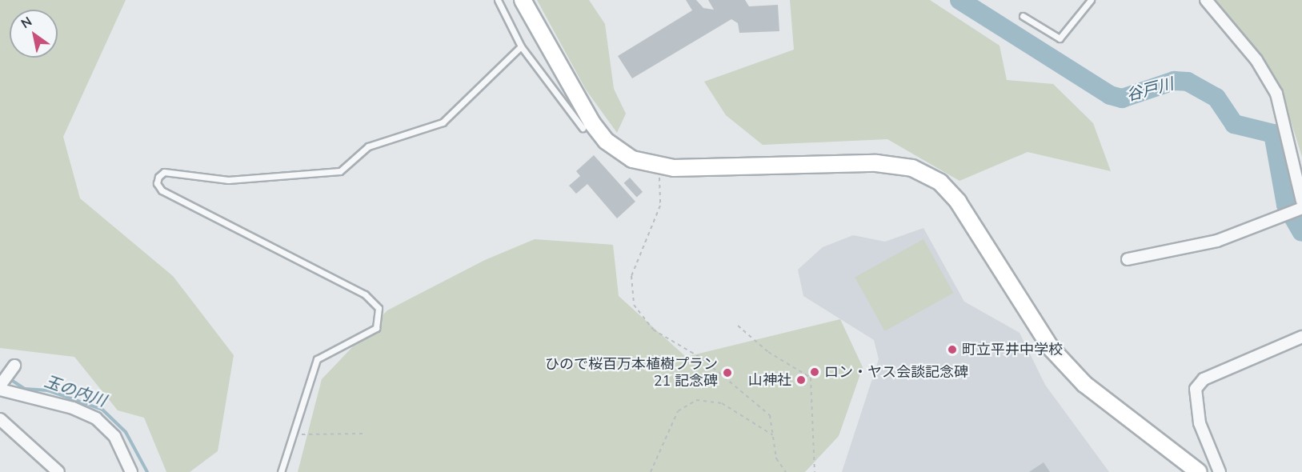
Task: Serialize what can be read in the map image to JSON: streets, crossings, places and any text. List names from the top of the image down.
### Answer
{
  "water": ["谷戸川", "玉の内川"],
  "places": [
    "町立平井中学校",
    "ロン・ヤス会談記念碑",
    "ひので桜百万本植樹プラン 21 記念碑",
    "山神社"
  ],
  "north": "top left"
}
